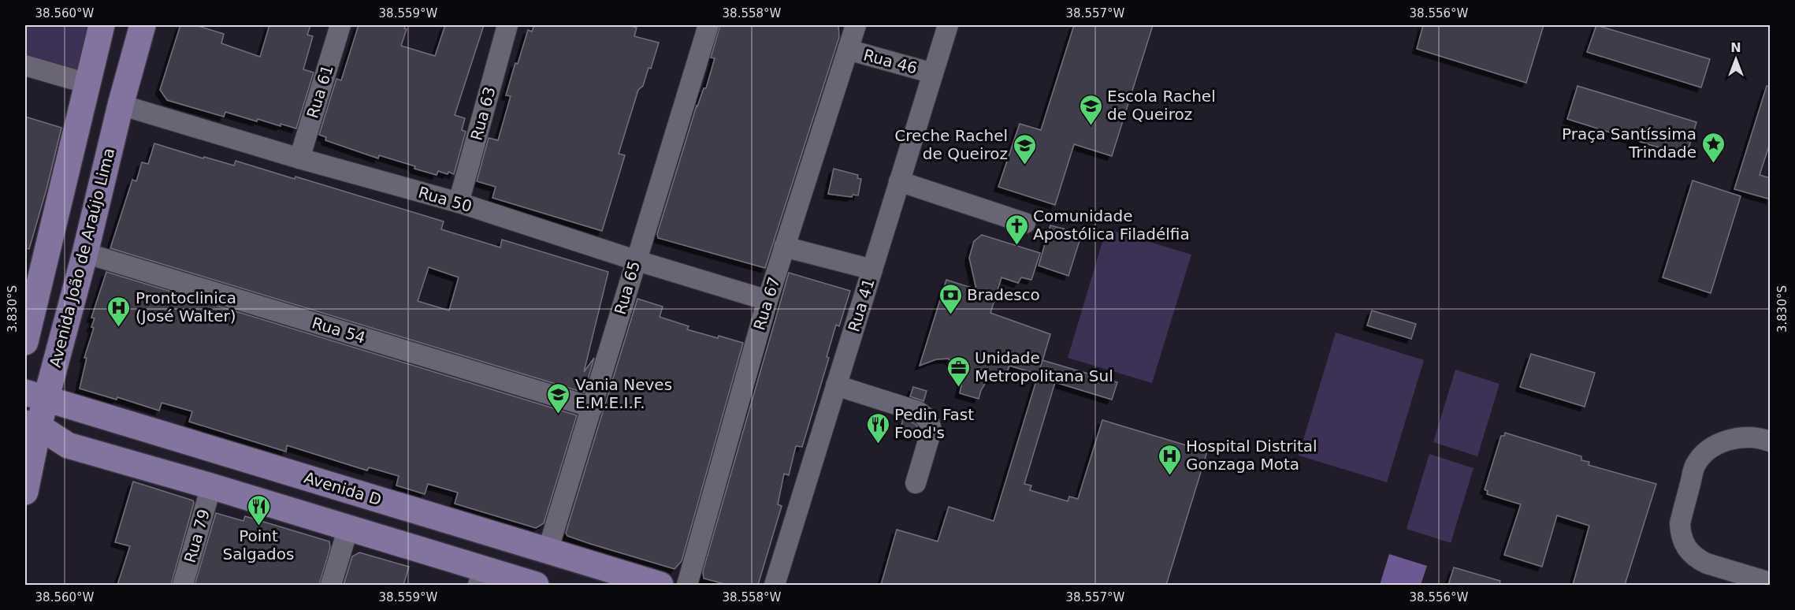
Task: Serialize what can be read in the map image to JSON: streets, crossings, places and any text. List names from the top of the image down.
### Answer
{
  "streets": {
    "main road": ["Avenida João de Araújo Lima", "Avenida D"],
    "street": [
      "Rua 46",
      "Rua 61",
      "Rua 63",
      "Rua 50",
      "Rua 65",
      "Rua 67",
      "Rua 41",
      "Rua 54",
      "Rua 79"
    ]
  },
  "crossings": [
    ["Rua 46", "Rua 67"],
    ["Rua 46", "Rua 41"],
    ["Rua 61", "Rua 50"],
    ["Rua 63", "Rua 50"],
    ["Rua 50", "Avenida João de Araújo Lima"],
    ["Rua 50", "Rua 65"],
    ["Rua 50", "Rua 67"],
    ["Avenida João de Araújo Lima", "Rua 54"],
    ["Avenida João de Araújo Lima", "Avenida D"],
    ["Rua 65", "Rua 54"],
    ["Rua 65", "Avenida D"]
  ],
  "places": {
    "school or university": ["Escola Rachel de Queiroz", "Creche Rachel de Queiroz", "Vania Neves E.M.E.I.F."],
    "place": ["Praça Santíssima Trindade"],
    "church": ["Comunidade Apostólica Filadélfia"],
    "bank": ["Bradesco"],
    "hospital": ["Prontoclinica (José Walter)", "Hospital Distrital Gonzaga Mota"],
    "office": ["Unidade Metropolitana Sul"],
    "restaurant": ["Pedin Fast Food's", "Point Salgados"]
  },
  "north": "top",
  "coordinates": [
    "38.560°W",
    "38.559°W",
    "38.558°W",
    "38.557°W",
    "38.556°W",
    "3.830°S"
  ]
}
